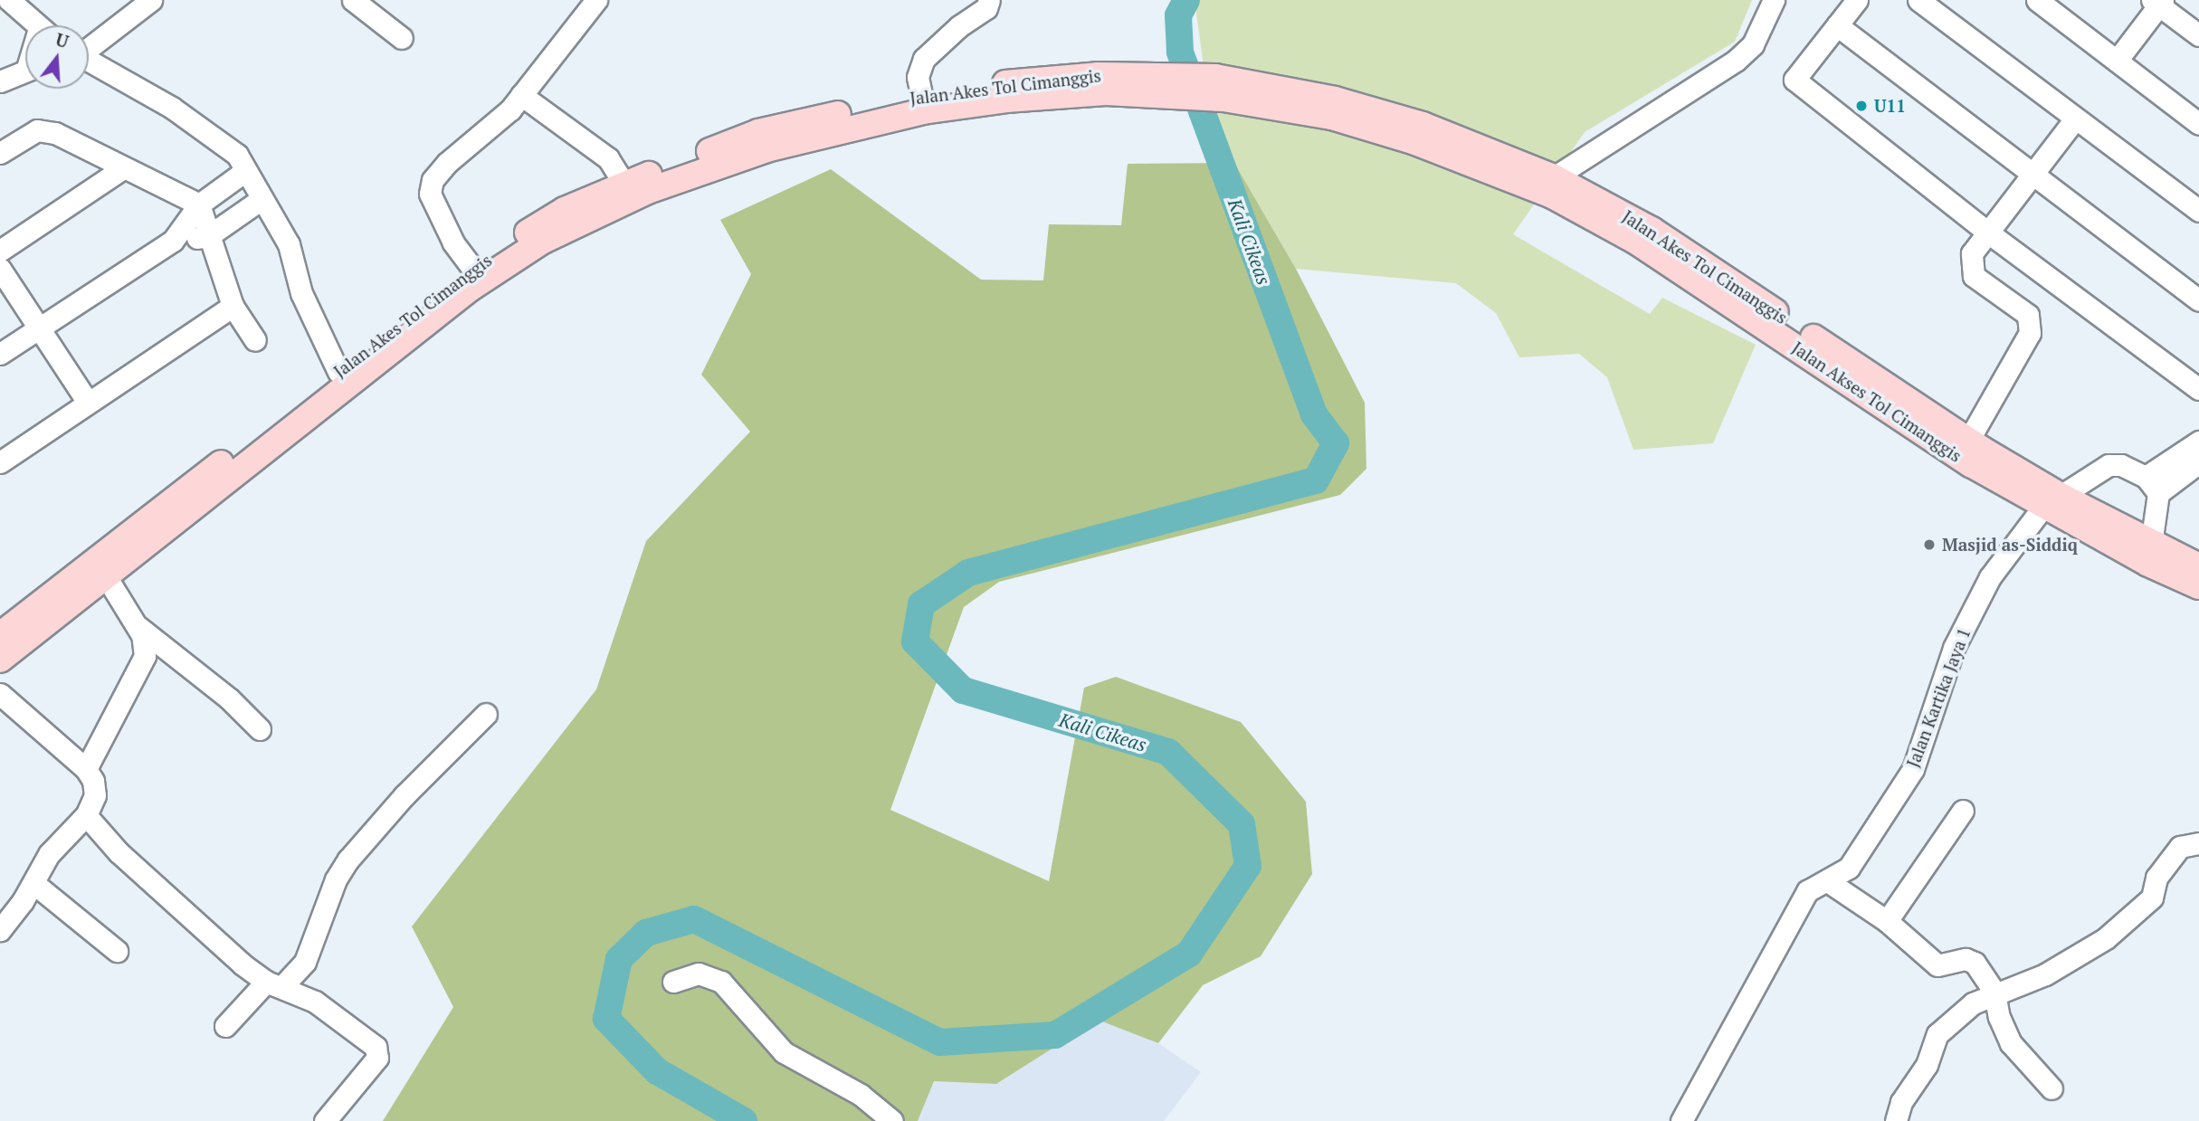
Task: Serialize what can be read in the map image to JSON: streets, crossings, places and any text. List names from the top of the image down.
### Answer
{
  "streets": {
    "main road": ["Jalan Akes Tol Cimanggis", "Jalan Akses Tol Cimanggis"],
    "street": ["Jalan Kartika Jaya 1"]
  },
  "crossings": [
    ["Jalan Akes Tol Cimanggis", "Jalan Akses Tol Cimanggis"],
    ["Jalan Akses Tol Cimanggis", "Jalan Kartika Jaya 1"]
  ],
  "water": ["Kali Cikeas"],
  "places": ["U11", "Masjid as-Siddiq"],
  "north": "top"
}
